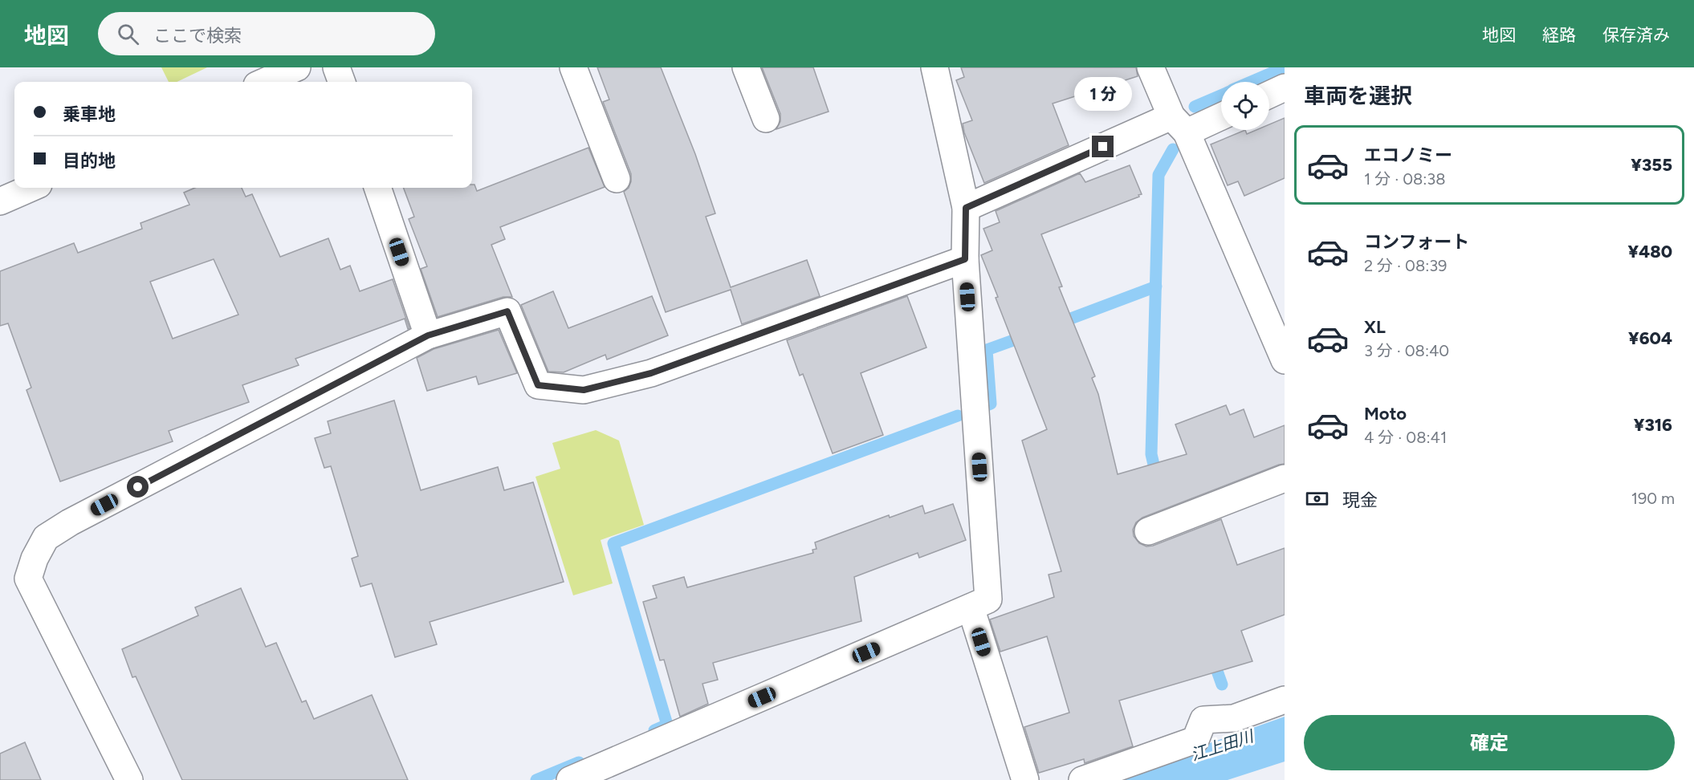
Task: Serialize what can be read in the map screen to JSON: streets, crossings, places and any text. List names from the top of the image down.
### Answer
{
  "water": ["江上田川"],
  "page": {
    "header": "地図",
    "search": "ここで検索",
    "nav": ["地図", "経路", "保存済み"],
    "heading": "車両を選択",
    "bubble": "1 分",
    "banner": ["乗車地", "目的地"],
    "list": [
      {
        "name": "エコノミー",
        "note": "1 分 · 08:38",
        "value": "¥355"
      },
      {
        "name": "コンフォート",
        "note": "2 分 · 08:39",
        "value": "¥480"
      },
      {
        "name": "XL",
        "note": "3 分 · 08:40",
        "value": "¥604"
      },
      {
        "name": "Moto",
        "note": "4 分 · 08:41",
        "value": "¥316"
      }
    ],
    "pay": ["現金", "190 m"],
    "buttons": "確定"
  }
}
